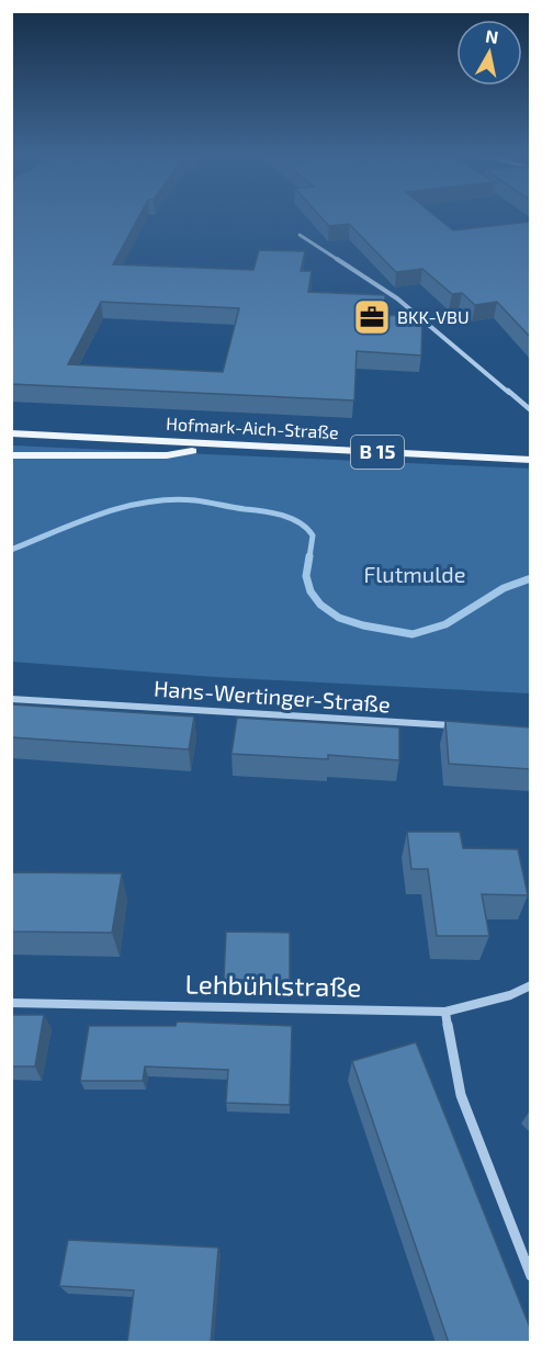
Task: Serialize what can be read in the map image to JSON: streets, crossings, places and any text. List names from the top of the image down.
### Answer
{
  "streets": {
    "main road": ["Hofmark-Aich-Straße", "B 15"],
    "street": ["Hans-Wertinger-Straße", "Lehbühlstraße"]
  },
  "parks": ["Flutmulde"],
  "places": {
    "office": ["BKK-VBU"]
  },
  "north": "top"
}
